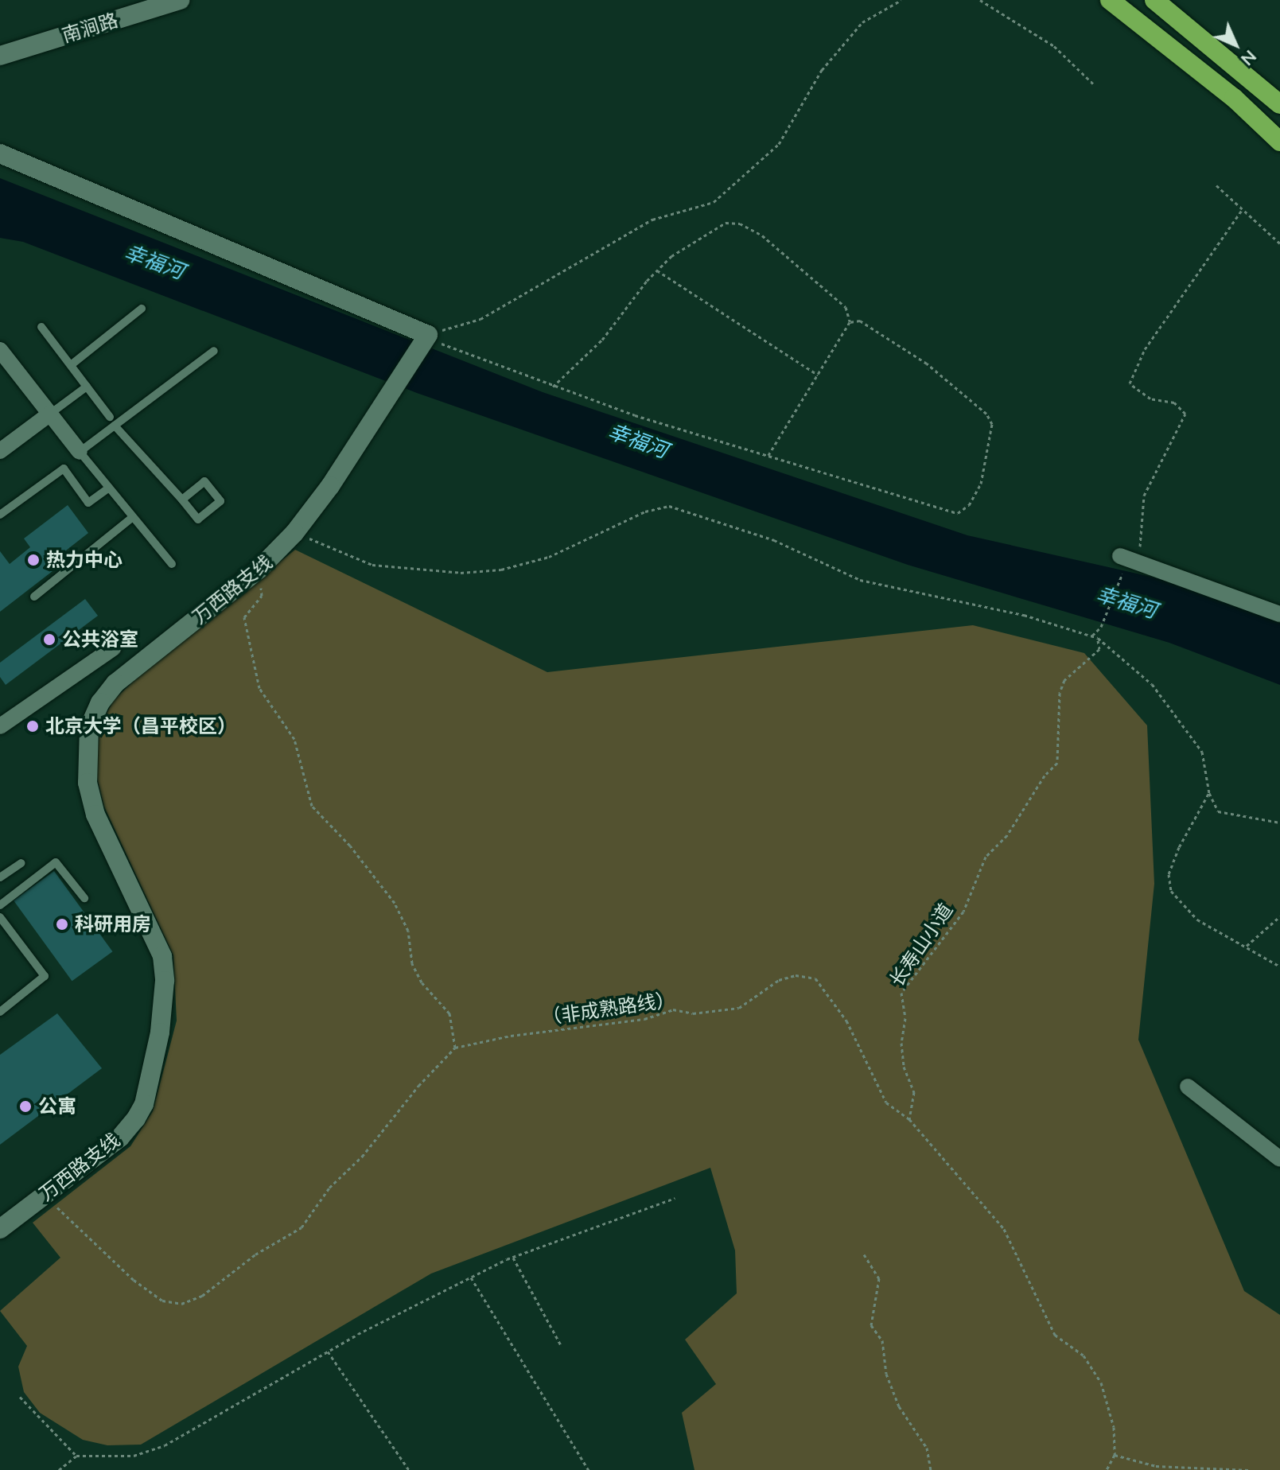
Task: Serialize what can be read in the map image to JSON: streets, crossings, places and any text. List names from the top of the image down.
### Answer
{
  "streets": {
    "street": ["南涧路", "万西路支线"],
    "path": ["长寿山小道", "（非成熟路线）"]
  },
  "crossings": [
    ["长寿山小道", "（非成熟路线）"]
  ],
  "water": ["幸福河"],
  "places": [
    "热力中心",
    "公共浴室",
    "北京大学（昌平校区）",
    "科研用房",
    "公寓"
  ],
  "north": "bottom right"
}
